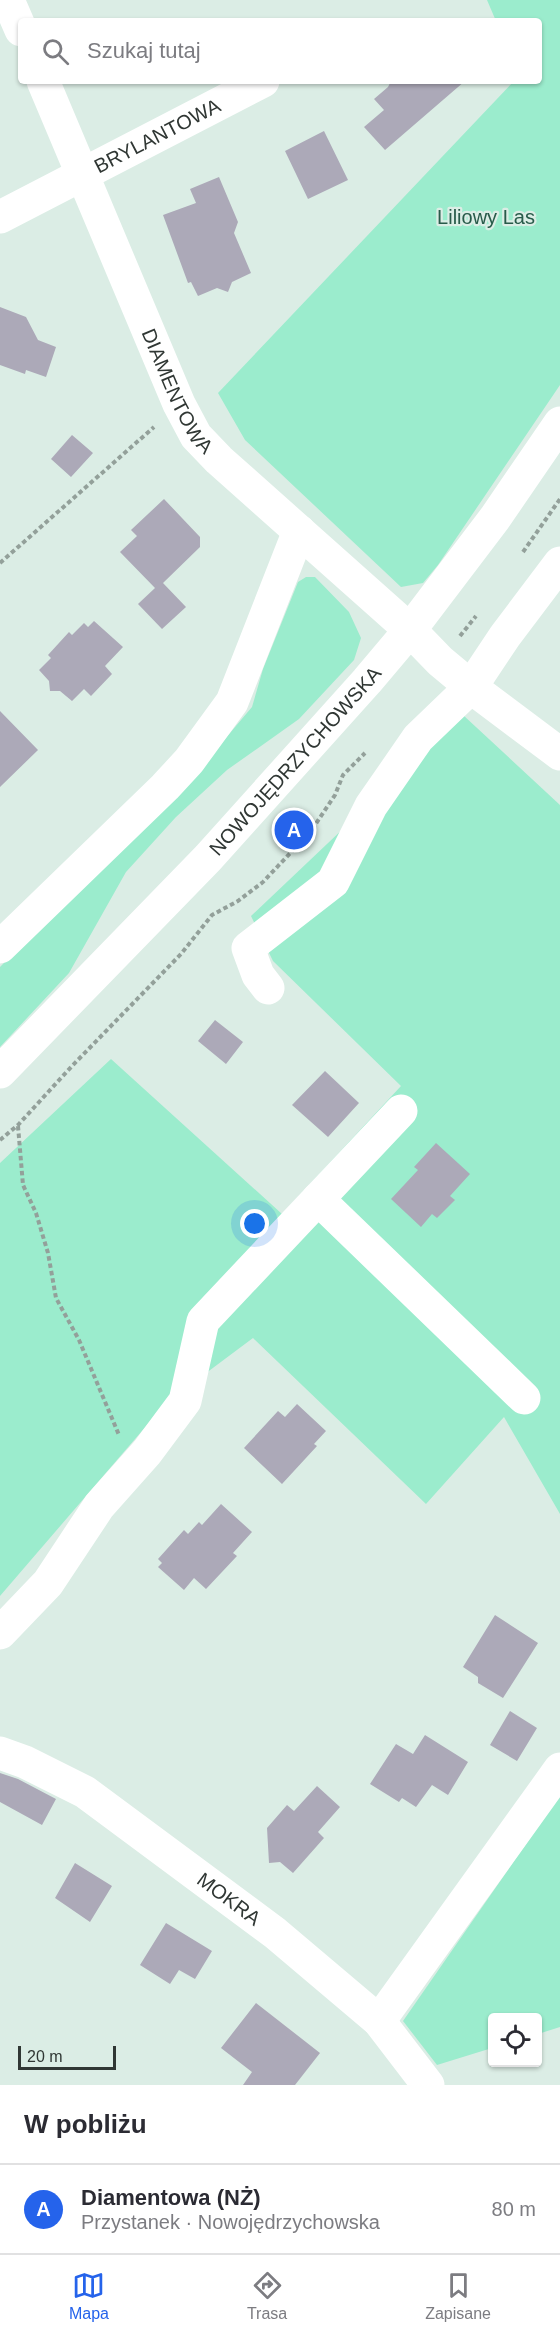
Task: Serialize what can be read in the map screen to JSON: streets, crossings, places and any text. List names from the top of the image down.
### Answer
{
  "streets": {
    "street": [
      "BRYLANTOWA",
      "DIAMENTOWA",
      "NOWOJĘDRZYCHOWSKA",
      "MOKRA"
    ]
  },
  "crossings": [
    ["BRYLANTOWA", "DIAMENTOWA"],
    ["DIAMENTOWA", "NOWOJĘDRZYCHOWSKA"]
  ],
  "parks": ["Liliowy Las"],
  "scale_bar": "20 m",
  "page": {
    "search": "Szukaj tutaj",
    "pins": "A",
    "scale": "20 m",
    "heading": "W pobliżu",
    "list": [
      {
        "mark": "A",
        "name": "Diamentowa (NŻ)",
        "note": "Przystanek · Nowojędrzychowska",
        "value": "80 m"
      }
    ],
    "nav": ["Mapa", "Trasa", "Zapisane"]
  }
}
